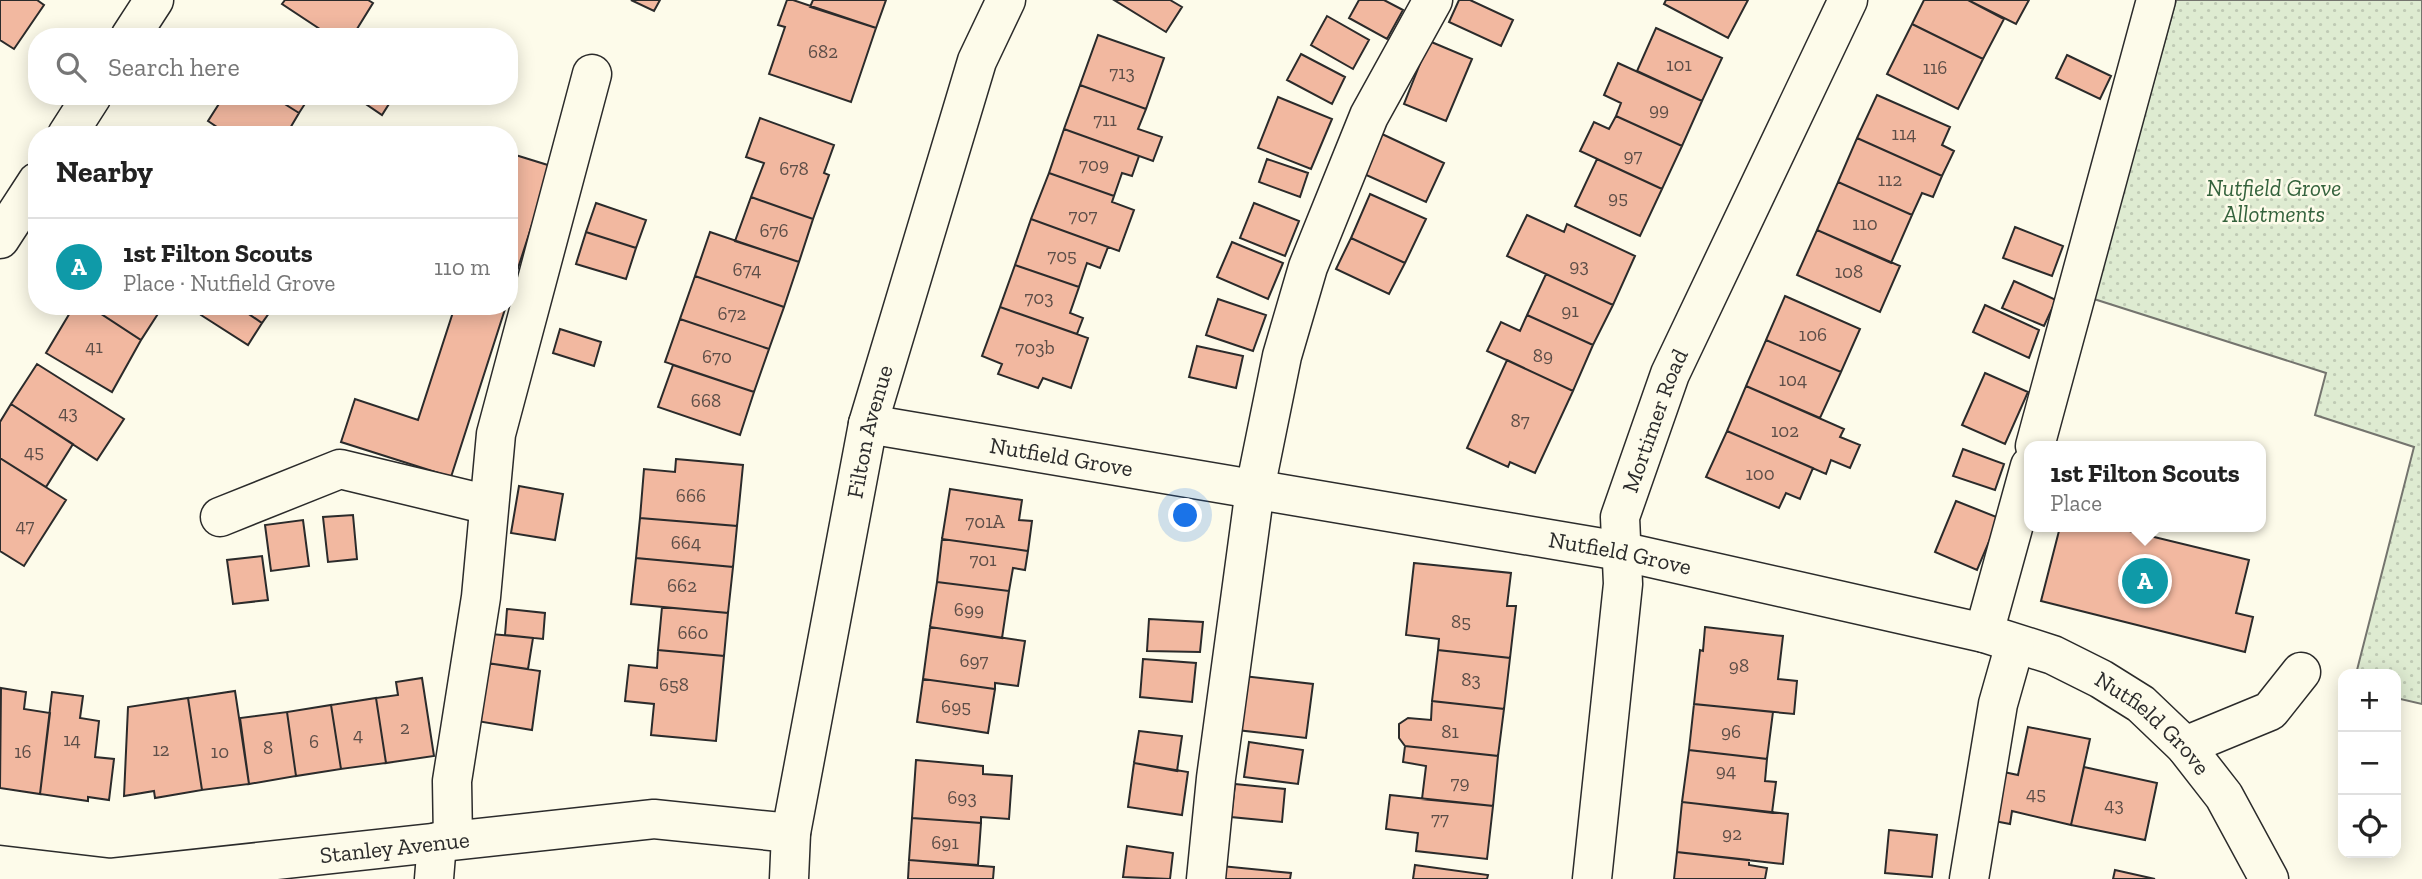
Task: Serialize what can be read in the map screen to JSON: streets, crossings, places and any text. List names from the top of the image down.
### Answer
{
  "streets": {
    "street": [
      "Mortimer Road",
      "Filton Avenue",
      "Nutfield Grove",
      "Stanley Avenue"
    ]
  },
  "crossings": [
    ["Mortimer Road", "Nutfield Grove"],
    ["Filton Avenue", "Nutfield Grove"],
    ["Filton Avenue", "Stanley Avenue"]
  ],
  "parks": ["Nutfield Grove Allotments"],
  "house_numbers": [
    "682",
    "101",
    "116",
    "713",
    "99",
    "711",
    "114",
    "97",
    "709",
    "678",
    "112",
    "95",
    "707",
    "110",
    "676",
    "705",
    "93",
    "674",
    "108",
    "703",
    "91",
    "672",
    "106",
    "41",
    "703b",
    "89",
    "670",
    "104",
    "668",
    "43",
    "87",
    "102",
    "45",
    "100",
    "666",
    "701A",
    "47",
    "664",
    "701",
    "662",
    "699",
    "85",
    "660",
    "697",
    "98",
    "83",
    "658",
    "695",
    "2",
    "81",
    "96",
    "4",
    "14",
    "6",
    "8",
    "12",
    "16",
    "10",
    "94",
    "79",
    "45",
    "693",
    "43",
    "77",
    "92",
    "691"
  ],
  "page": {
    "search": "Search here",
    "heading": "Nearby",
    "list": [
      {
        "mark": "A",
        "name": "1st Filton Scouts",
        "note": "Place · Nutfield Grove",
        "value": "110 m"
      }
    ],
    "popup": ["1st Filton Scouts", "Place"],
    "pins": "A",
    "map_buttons": ["+", "−"]
  }
}
